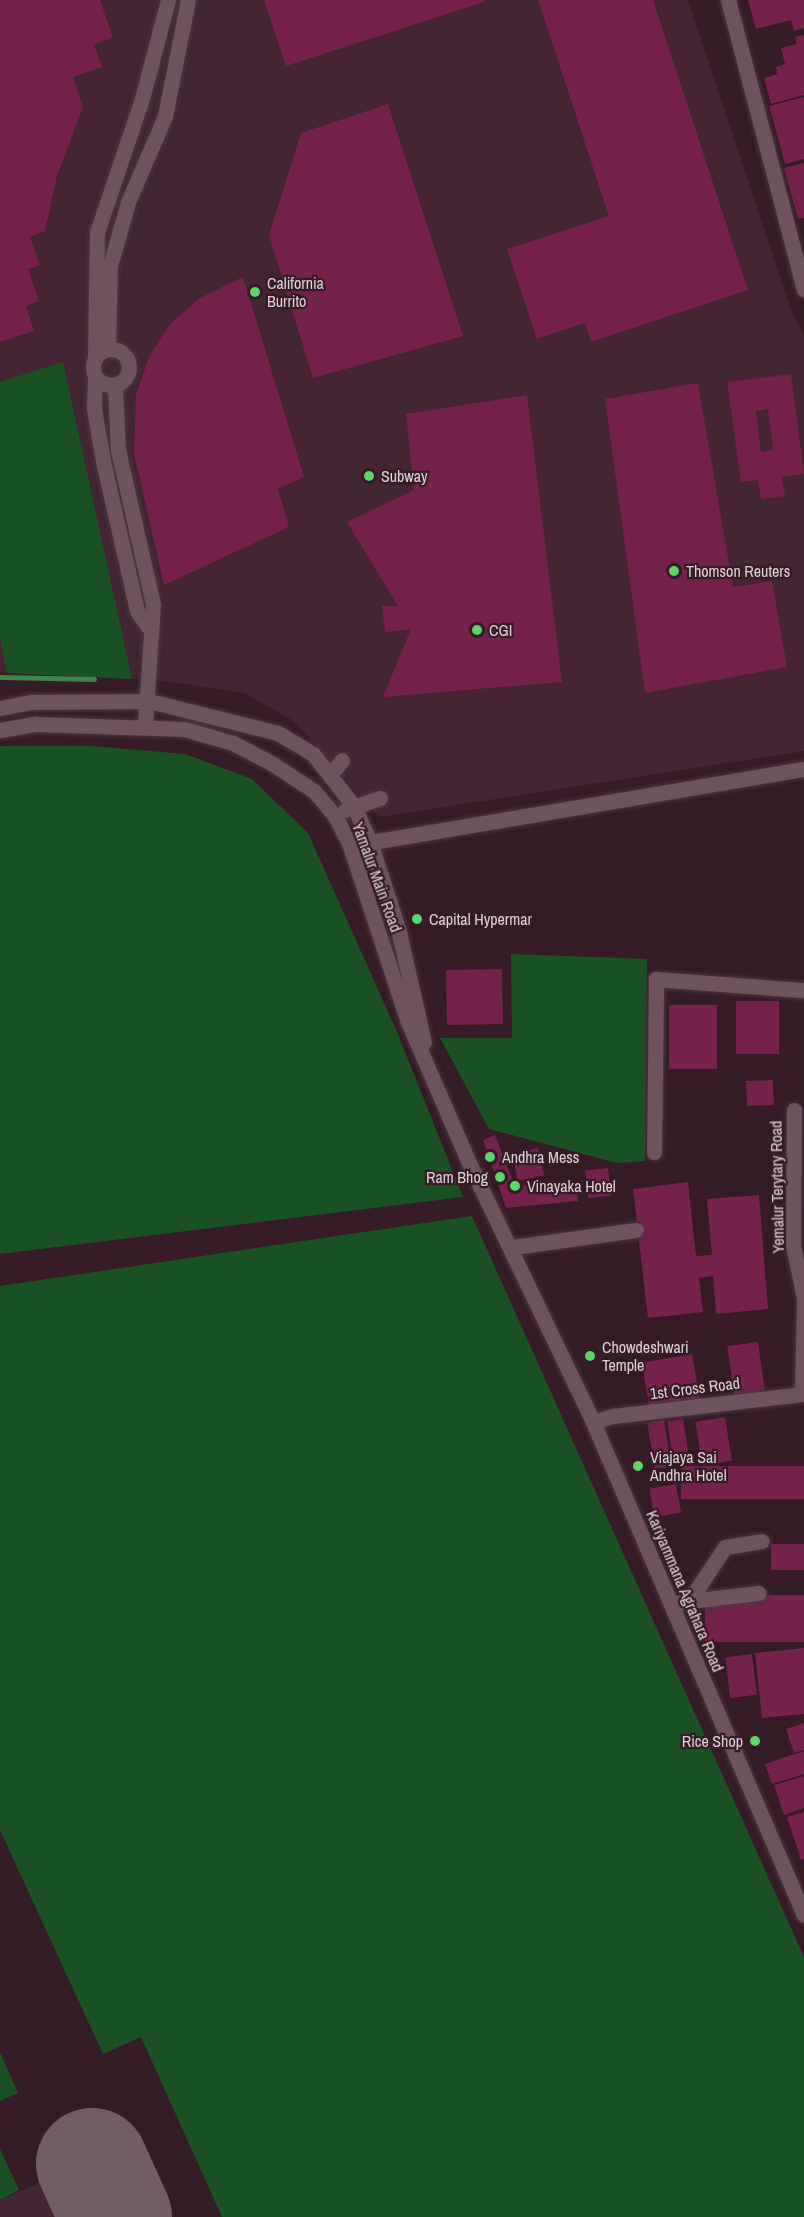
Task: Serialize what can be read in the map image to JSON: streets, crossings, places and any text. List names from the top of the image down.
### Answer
{
  "streets": {
    "street": [
      "Yamalur Main Road",
      "Yemalur Terytary Road",
      "1st Cross Road",
      "Kariyammana Agrahara Road"
    ]
  },
  "crossings": [
    ["Yamalur Main Road", "Kariyammana Agrahara Road"],
    ["Yemalur Terytary Road", "1st Cross Road"],
    ["1st Cross Road", "Kariyammana Agrahara Road"]
  ],
  "places": [
    "California Burrito",
    "Subway",
    "Thomson Reuters",
    "CGI",
    "Capital Hypermar",
    "Andhra Mess",
    "Ram Bhog",
    "Vinayaka Hotel",
    "Chowdeshwari Temple",
    "Viajaya Sai Andhra Hotel",
    "Rice Shop"
  ]
}
